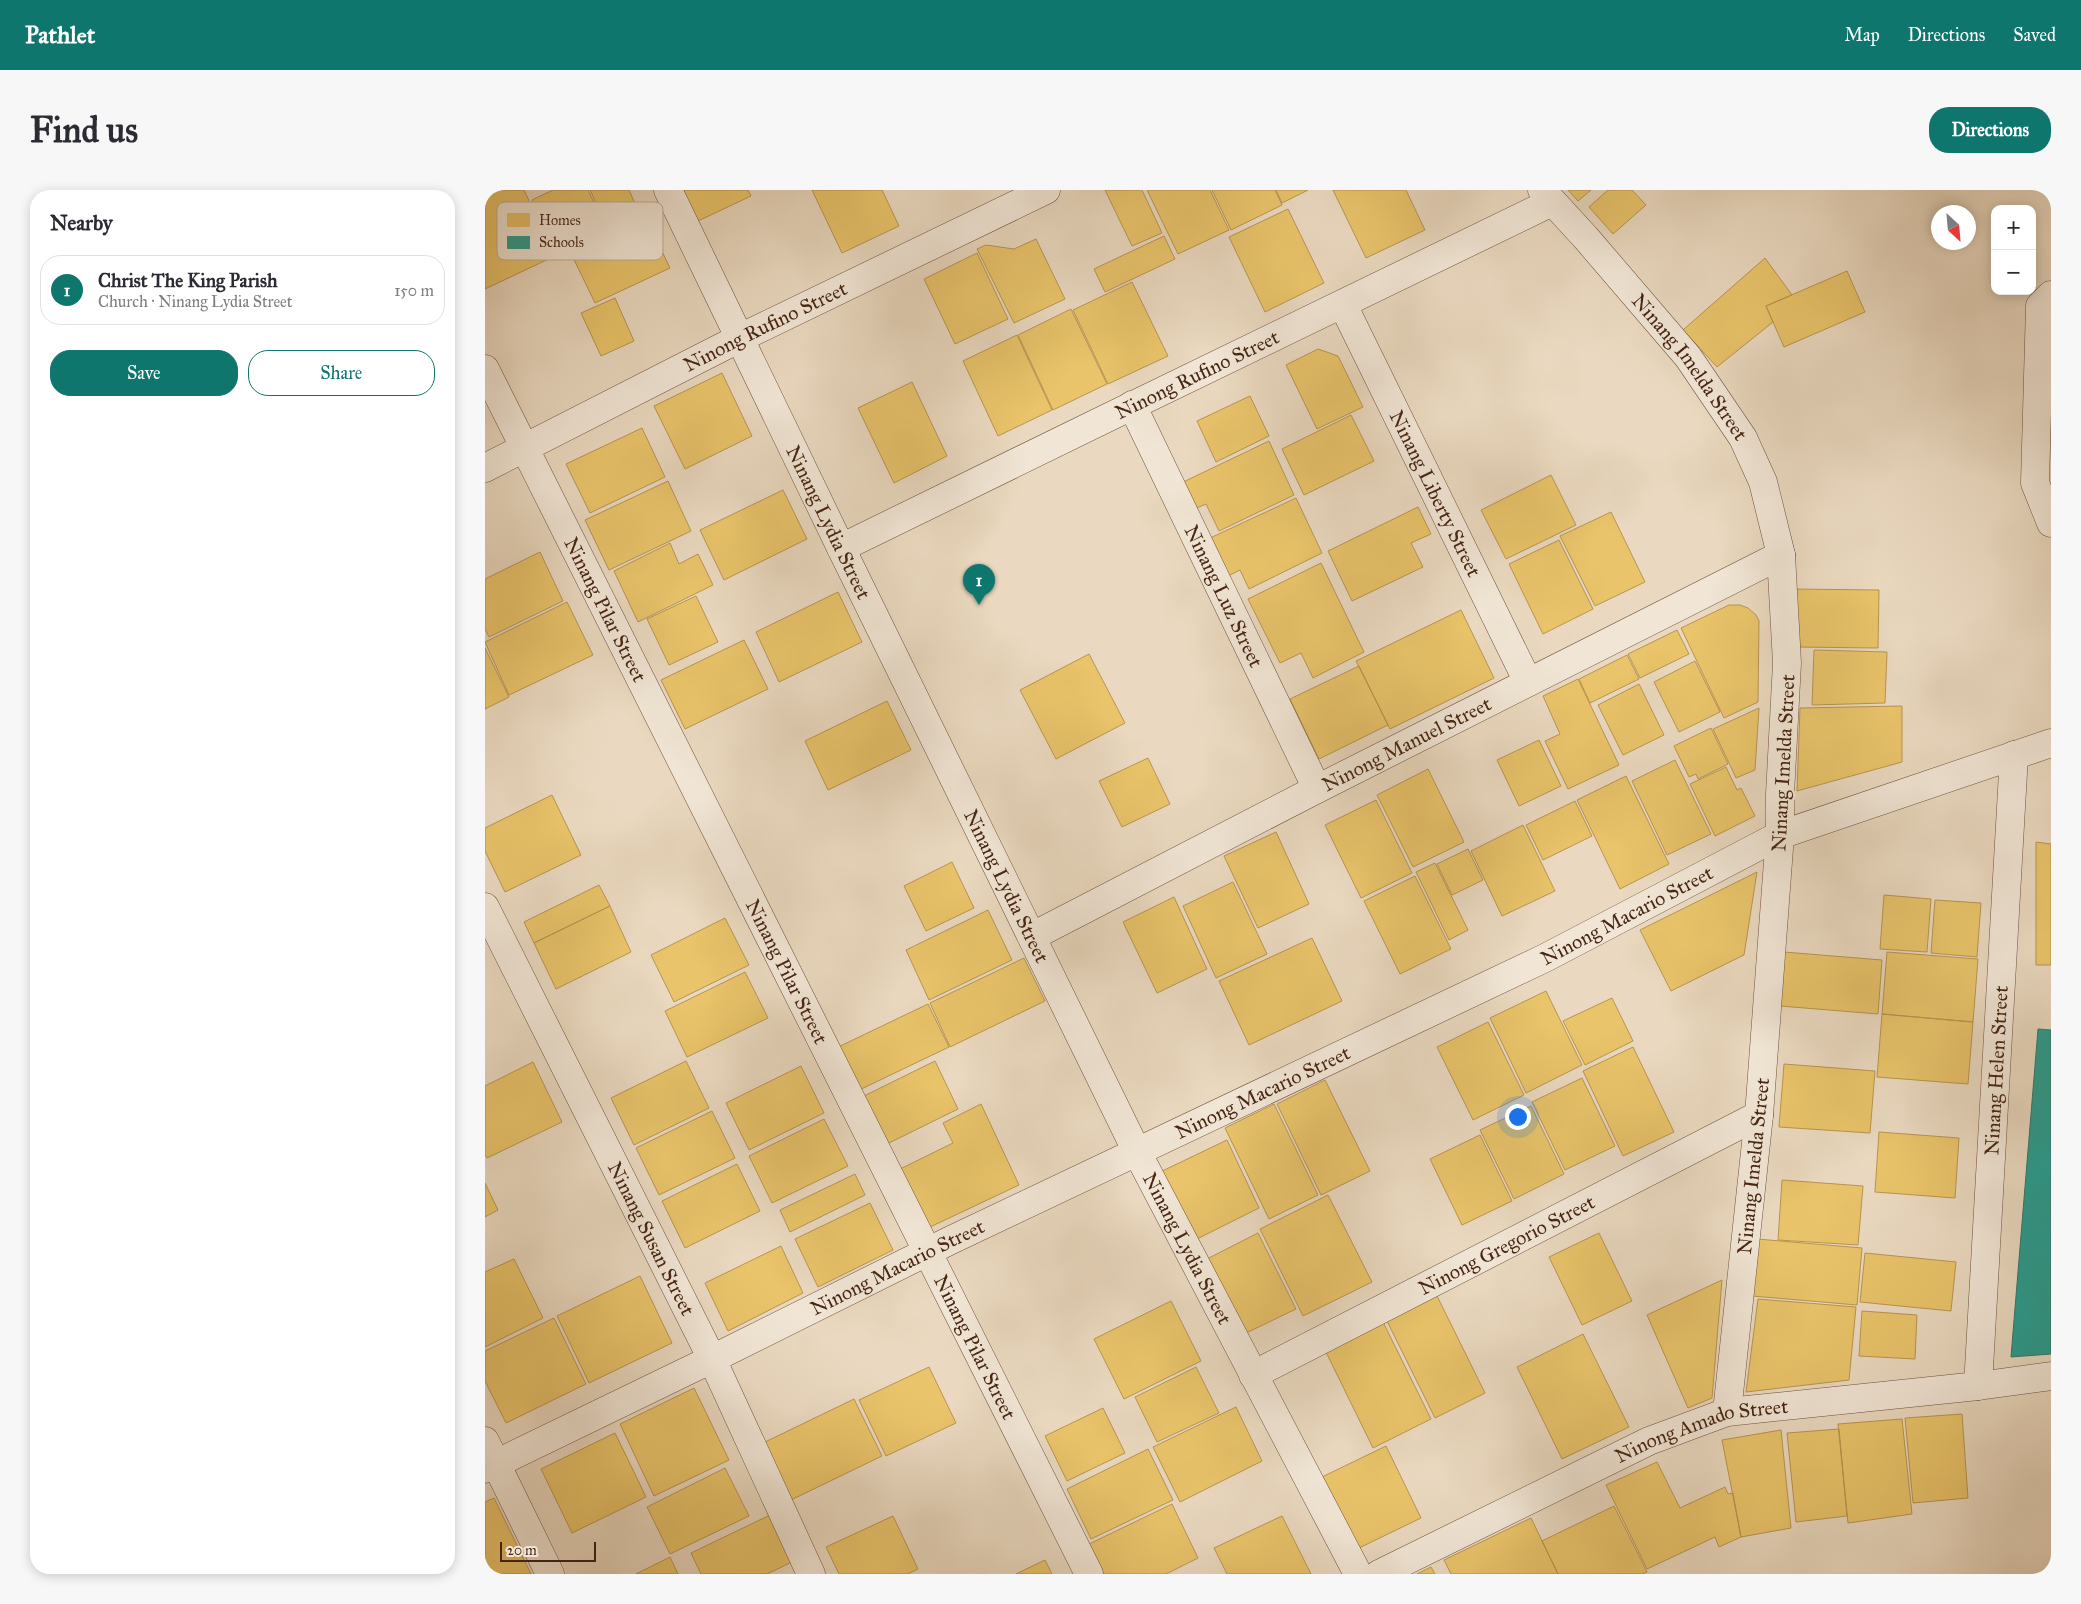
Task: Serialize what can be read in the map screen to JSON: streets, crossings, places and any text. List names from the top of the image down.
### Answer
{
  "streets": {
    "street": [
      "Ninong Rufino Street",
      "Ninang Imelda Street",
      "Ninang Liberty Street",
      "Ninang Lydia Street",
      "Ninang Luz Street",
      "Ninang Pilar Street",
      "Ninong Manuel Street",
      "Ninong Macario Street",
      "Ninang Helen Street",
      "Ninang Susan Street",
      "Ninong Gregorio Street",
      "Ninong Amado Street"
    ]
  },
  "crossings": [
    ["Ninong Rufino Street", "Ninang Imelda Street"],
    ["Ninong Rufino Street", "Ninang Liberty Street"],
    ["Ninong Rufino Street", "Ninang Lydia Street"],
    ["Ninong Rufino Street", "Ninang Luz Street"],
    ["Ninong Rufino Street", "Ninang Pilar Street"],
    ["Ninang Imelda Street", "Ninong Manuel Street"],
    ["Ninang Imelda Street", "Ninong Macario Street"],
    ["Ninang Imelda Street", "Ninong Gregorio Street"],
    ["Ninang Imelda Street", "Ninong Amado Street"],
    ["Ninang Liberty Street", "Ninong Manuel Street"],
    ["Ninang Lydia Street", "Ninong Manuel Street"],
    ["Ninang Lydia Street", "Ninong Macario Street"],
    ["Ninang Lydia Street", "Ninong Gregorio Street"],
    ["Ninang Luz Street", "Ninong Manuel Street"],
    ["Ninang Pilar Street", "Ninong Macario Street"],
    ["Ninong Macario Street", "Ninang Helen Street"],
    ["Ninong Macario Street", "Ninang Susan Street"],
    ["Ninang Helen Street", "Ninong Amado Street"]
  ],
  "legend": ["Homes", "Schools"],
  "scale_bar": "20 m",
  "north": "bottom right",
  "page": {
    "header": "Pathlet",
    "nav": ["Map", "Directions", "Saved"],
    "buttons": [
      "Directions",
      ["Save", "Share"]
    ],
    "title": "Find us",
    "heading": "Nearby",
    "map_buttons": ["+", "−"],
    "list": [
      {
        "mark": "1",
        "name": "Christ The King Parish",
        "note": "Church · Ninang Lydia Street",
        "value": "150 m"
      }
    ],
    "pins": "1",
    "scale": "20 m"
  }
}
